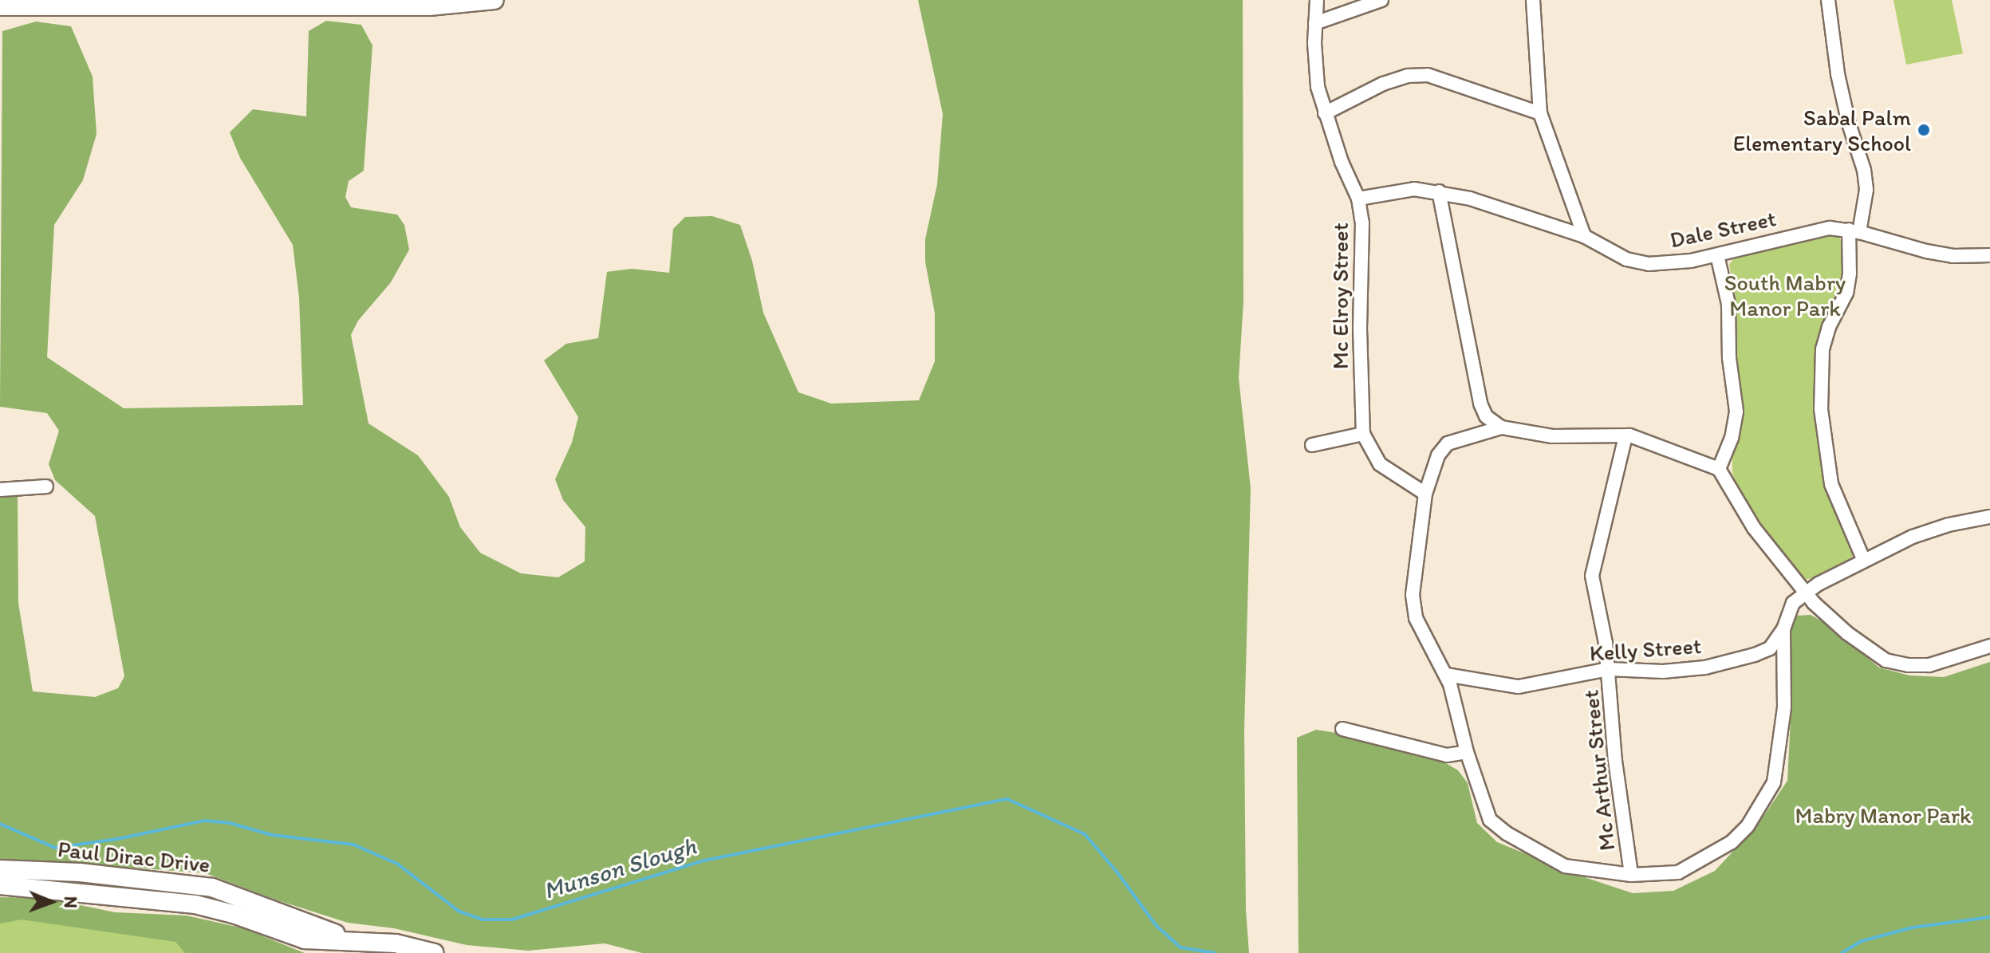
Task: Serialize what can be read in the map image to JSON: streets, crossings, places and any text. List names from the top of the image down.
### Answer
{
  "streets": {
    "street": [
      "Dale Street",
      "Mc Elroy Street",
      "Kelly Street",
      "Mc Arthur Street",
      "Paul Dirac Drive"
    ]
  },
  "crossings": [
    ["Dale Street", "Mc Elroy Street"],
    ["Kelly Street", "Mc Arthur Street"]
  ],
  "water": ["Munson Slough"],
  "parks": ["South Mabry Manor Park", "Mabry Manor Park"],
  "places": ["Sabal Palm Elementary School"],
  "north": "right"
}
